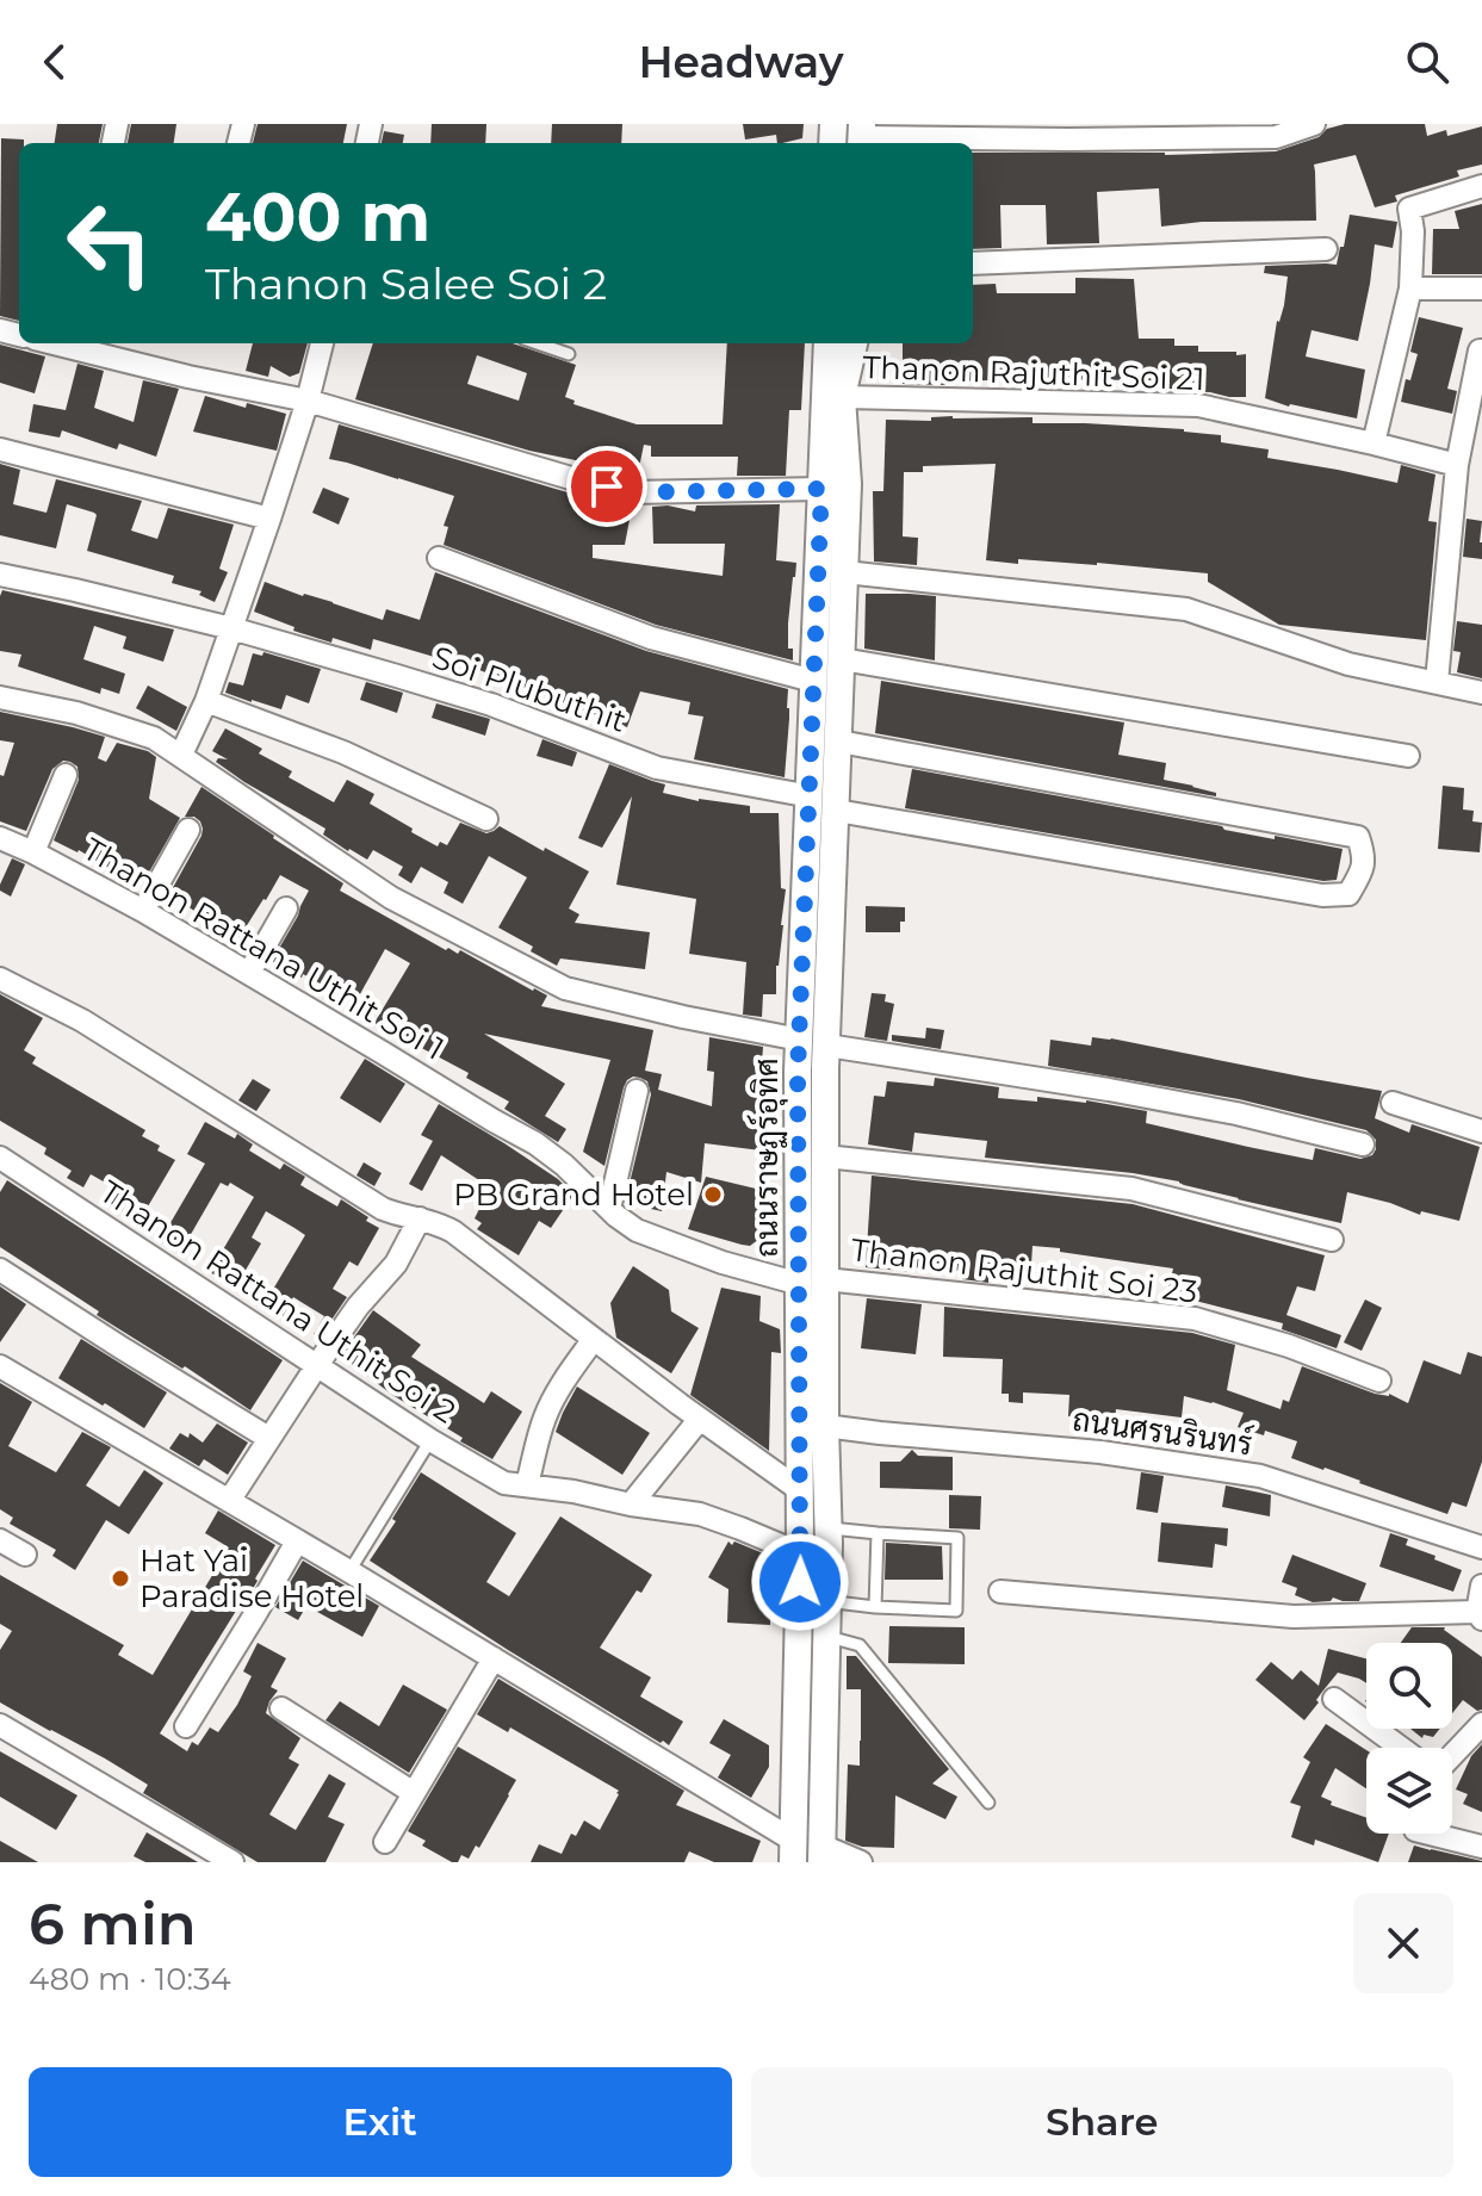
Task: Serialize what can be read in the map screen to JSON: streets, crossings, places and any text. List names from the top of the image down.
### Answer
{
  "streets": {
    "street": [
      "Thanon Rajuthit Soi 21",
      "Soi Plubuthit",
      "Thanon Rattana Uthit Soi 1",
      "ถนนราษฏร์อุทิศ",
      "Thanon Rajuthit Soi 23",
      "Thanon Rattana Uthit Soi 2",
      "ถนนศรนรินทร์"
    ]
  },
  "crossings": [
    ["Thanon Rajuthit Soi 21", "ถนนราษฏร์อุทิศ"],
    ["Soi Plubuthit", "ถนนราษฏร์อุทิศ"],
    ["Thanon Rattana Uthit Soi 1", "Thanon Rajuthit Soi 23"],
    ["ถนนราษฏร์อุทิศ", "Thanon Rajuthit Soi 23"],
    ["ถนนราษฏร์อุทิศ", "Thanon Rattana Uthit Soi 2"],
    ["ถนนราษฏร์อุทิศ", "ถนนศรนรินทร์"]
  ],
  "places": ["PB Grand Hotel", "Hat Yai Paradise Hotel"],
  "page": {
    "header": "Headway",
    "turn": ["400 m", "Thanon Salee Soi 2"],
    "heading": ["6 min", "480 m · 10:34"],
    "buttons": ["Exit", "Share"]
  }
}
